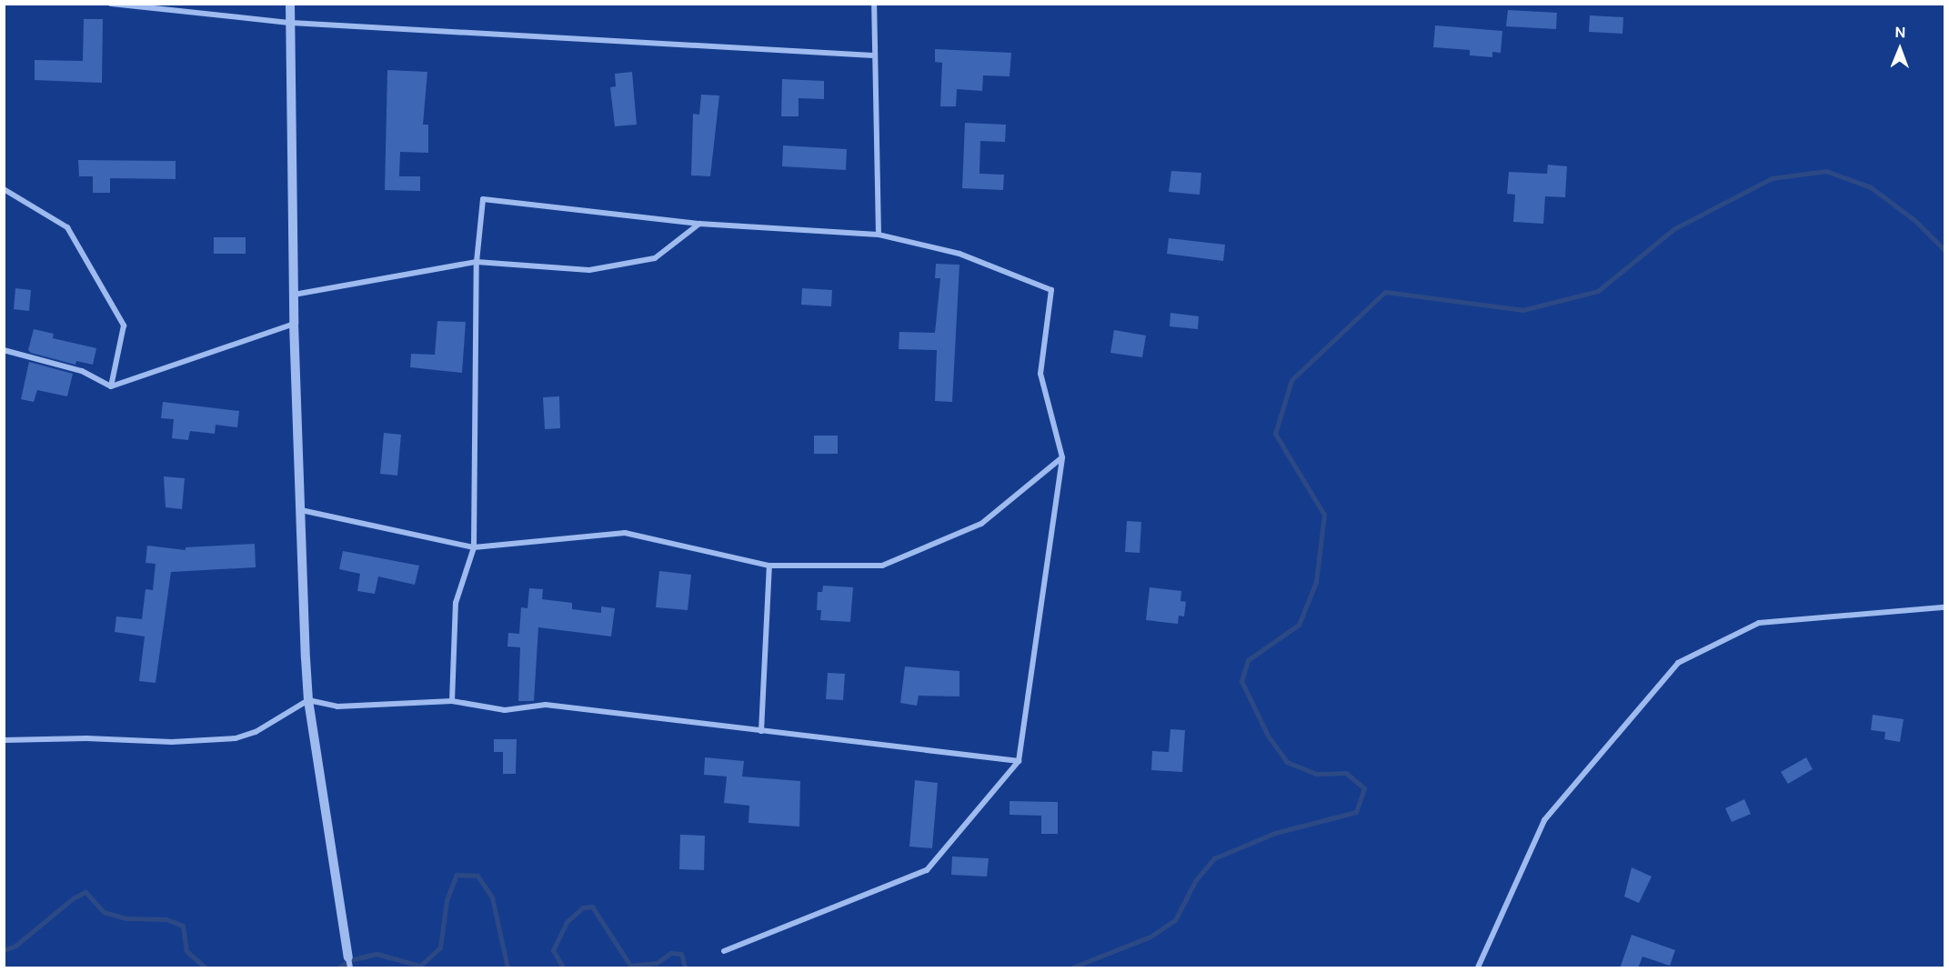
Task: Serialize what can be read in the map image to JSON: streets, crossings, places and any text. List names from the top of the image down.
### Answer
{
  "north": "top"
}
